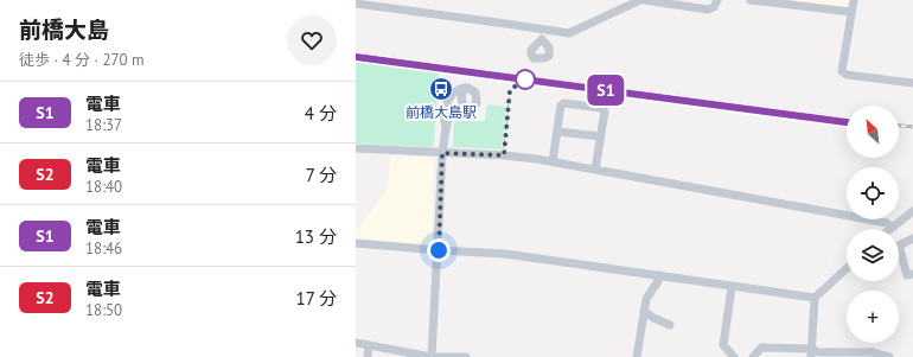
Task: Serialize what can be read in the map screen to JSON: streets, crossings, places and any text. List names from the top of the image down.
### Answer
{
  "places": {
    "bus stop": ["前橋大島駅"]
  },
  "north": "top left",
  "page": {
    "heading": ["前橋大島", "徒歩 · 4 分 · 270 m"],
    "on_map": "S1",
    "list": [
      {
        "mark": "S1",
        "name": "電車",
        "note": "18:37",
        "value": "4 分"
      },
      {
        "mark": "S2",
        "name": "電車",
        "note": "18:40",
        "value": "7 分"
      },
      {
        "mark": "S1",
        "name": "電車",
        "note": "18:46",
        "value": "13 分"
      },
      {
        "mark": "S2",
        "name": "電車",
        "note": "18:50",
        "value": "17 分"
      }
    ],
    "map_buttons": "+"
  }
}
